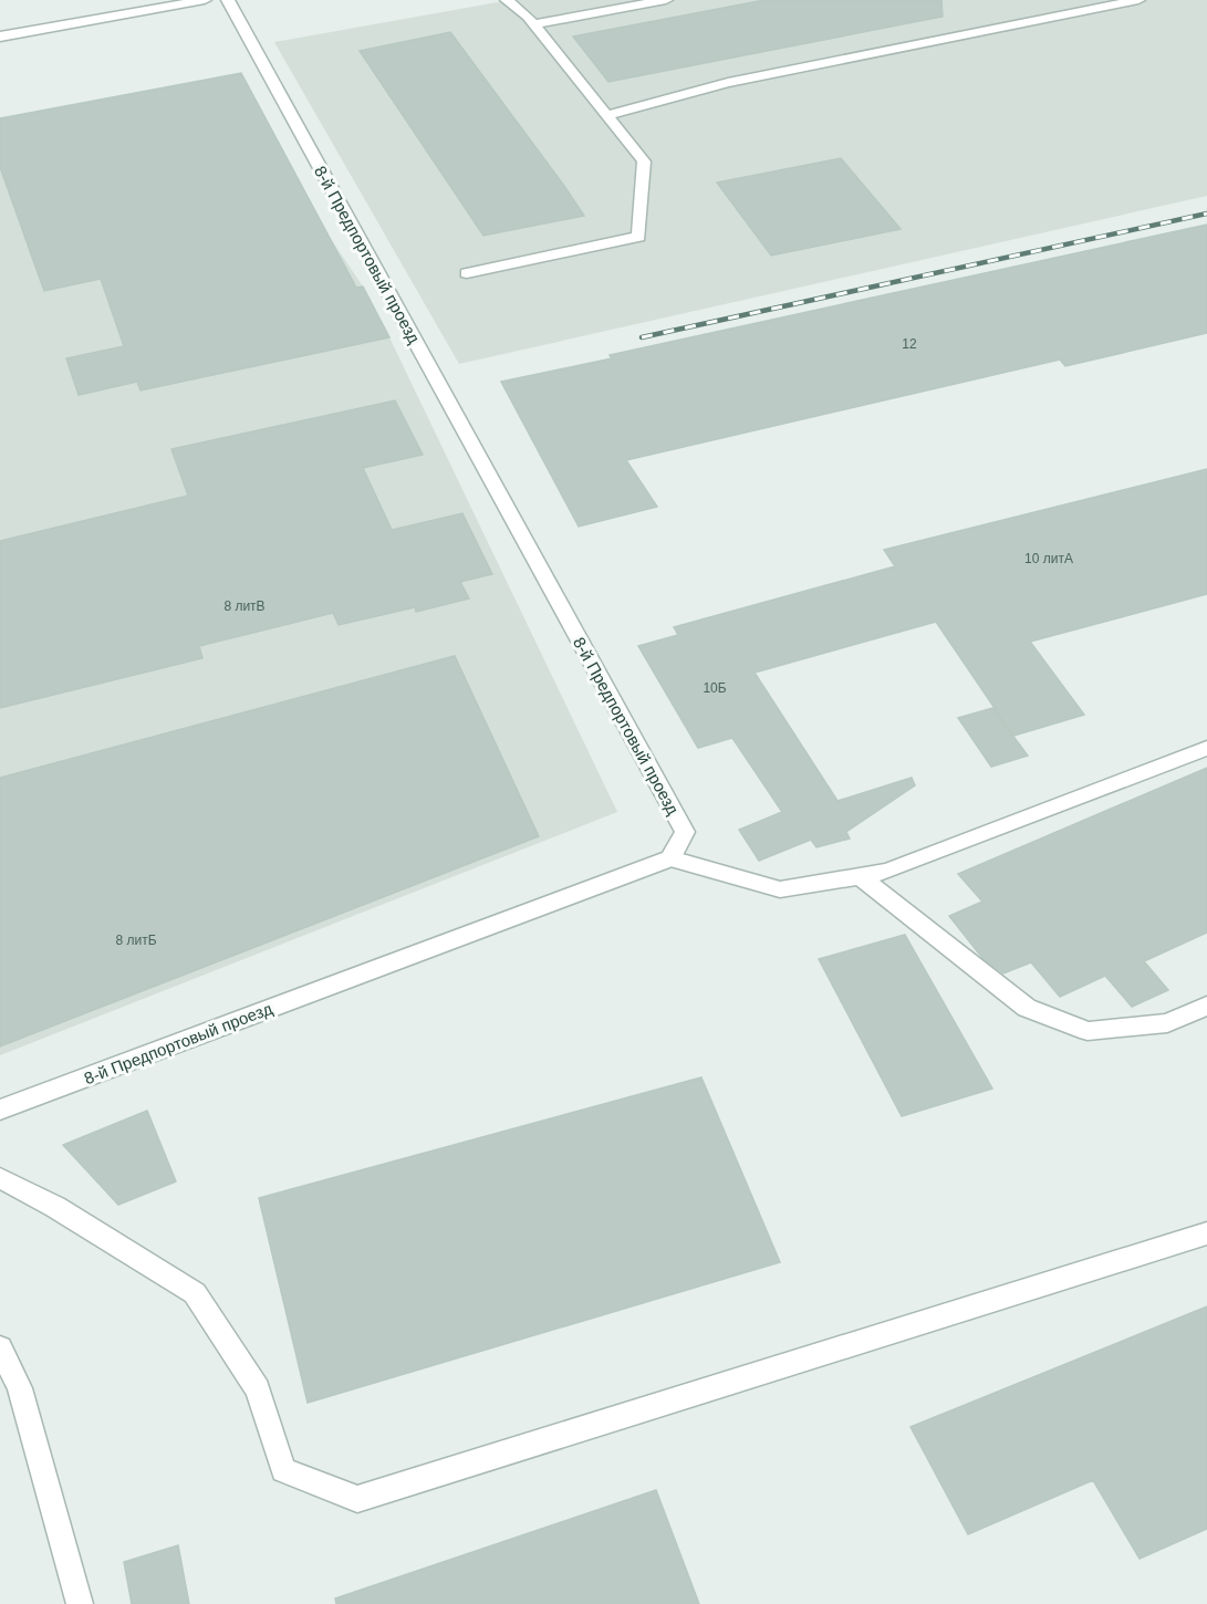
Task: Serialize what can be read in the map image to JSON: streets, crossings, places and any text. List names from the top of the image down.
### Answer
{
  "streets": {
    "street": ["8-й Предпортовый проезд"]
  },
  "house_numbers": [
    "12",
    "10 литА",
    "8 литВ",
    "10Б",
    "8 литБ"
  ]
}
